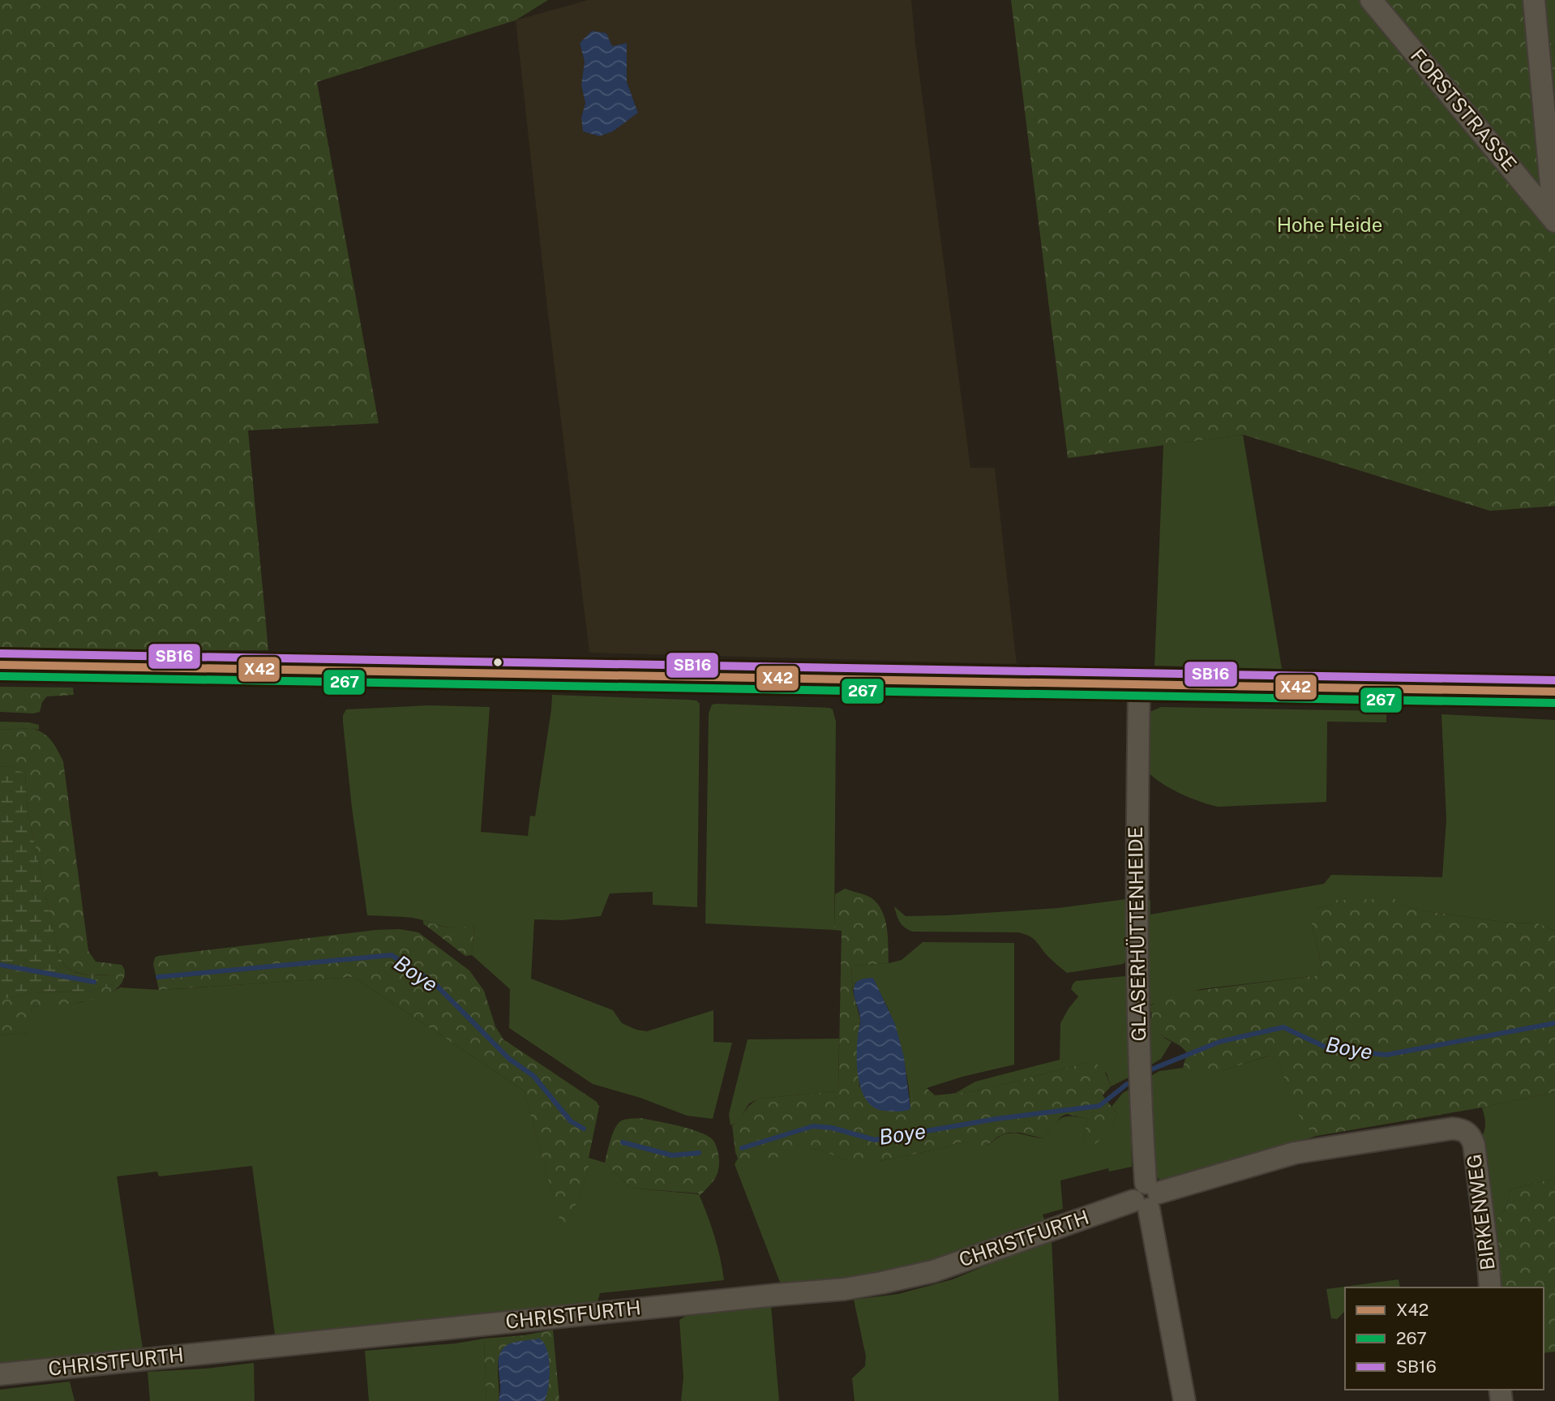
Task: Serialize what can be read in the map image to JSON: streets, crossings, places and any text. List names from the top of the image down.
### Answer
{
  "streets": {
    "street": [
      "FORSTSTRASSE",
      "GLASERHÜTTENHEIDE",
      "BIRKENWEG",
      "CHRISTFURTH"
    ]
  },
  "crossings": [
    ["GLASERHÜTTENHEIDE", "CHRISTFURTH"],
    ["BIRKENWEG", "CHRISTFURTH"]
  ],
  "water": ["Boye"],
  "parks": ["Hohe Heide"],
  "lines": ["transit line SB16", "transit line X42", "transit line 267"],
  "legend": ["X42", "267", "SB16"]
}
